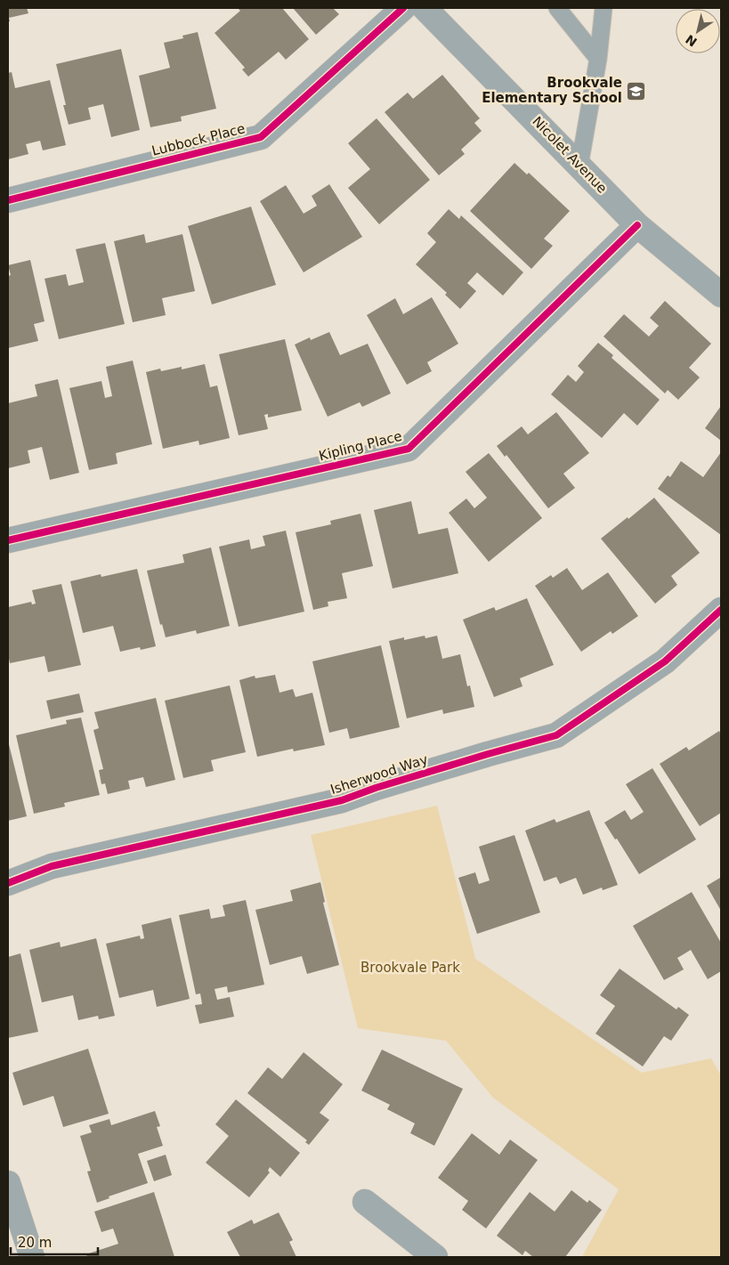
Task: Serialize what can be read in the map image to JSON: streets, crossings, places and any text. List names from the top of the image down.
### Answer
{
  "streets": {
    "street": [
      "Lubbock Place",
      "Nicolet Avenue",
      "Kipling Place",
      "Isherwood Way"
    ]
  },
  "crossings": [
    ["Nicolet Avenue", "Kipling Place"]
  ],
  "parks": ["Brookvale Park"],
  "places": {
    "school or university": ["Brookvale Elementary School"]
  },
  "scale_bar": "20 m",
  "north": "bottom left"
}
